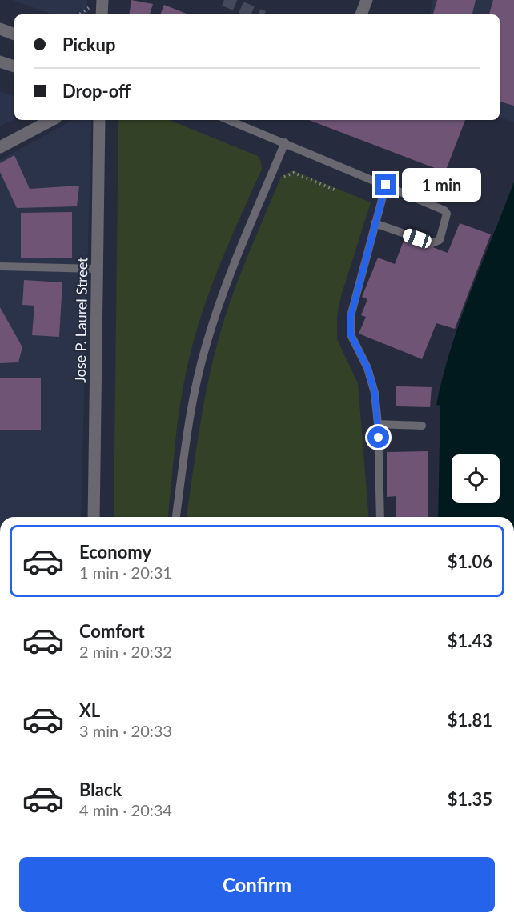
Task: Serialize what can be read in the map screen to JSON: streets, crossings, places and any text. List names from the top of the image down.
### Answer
{
  "streets": {
    "street": ["Jose P. Laurel Street"]
  },
  "page": {
    "banner": ["Pickup", "Drop-off"],
    "bubble": "1 min",
    "list": [
      {
        "name": "Economy",
        "note": "1 min · 20:31",
        "value": "$1.06"
      },
      {
        "name": "Comfort",
        "note": "2 min · 20:32",
        "value": "$1.43"
      },
      {
        "name": "XL",
        "note": "3 min · 20:33",
        "value": "$1.81"
      },
      {
        "name": "Black",
        "note": "4 min · 20:34",
        "value": "$1.35"
      }
    ],
    "buttons": "Confirm"
  }
}
